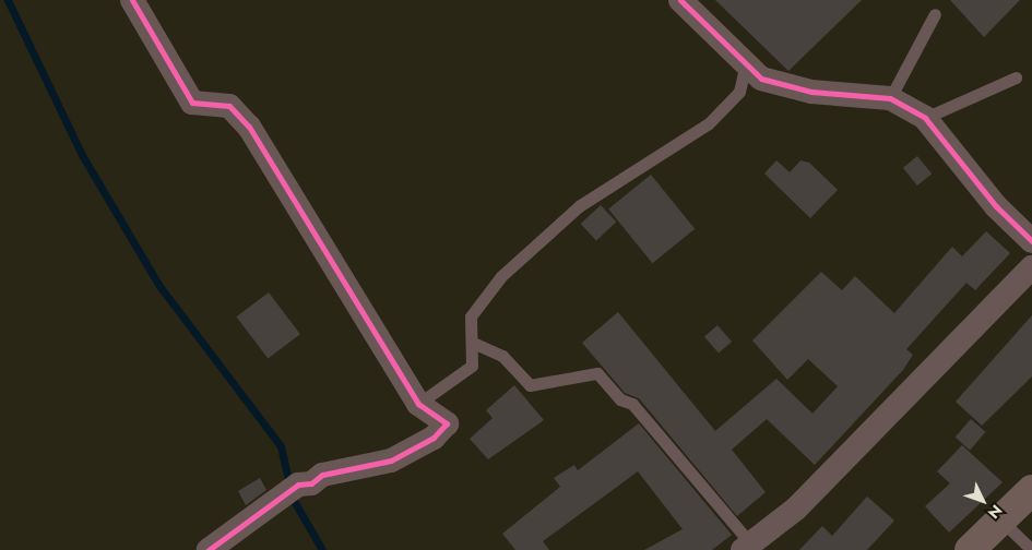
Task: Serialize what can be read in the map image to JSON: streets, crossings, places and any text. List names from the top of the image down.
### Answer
{
  "north": "bottom right"
}
